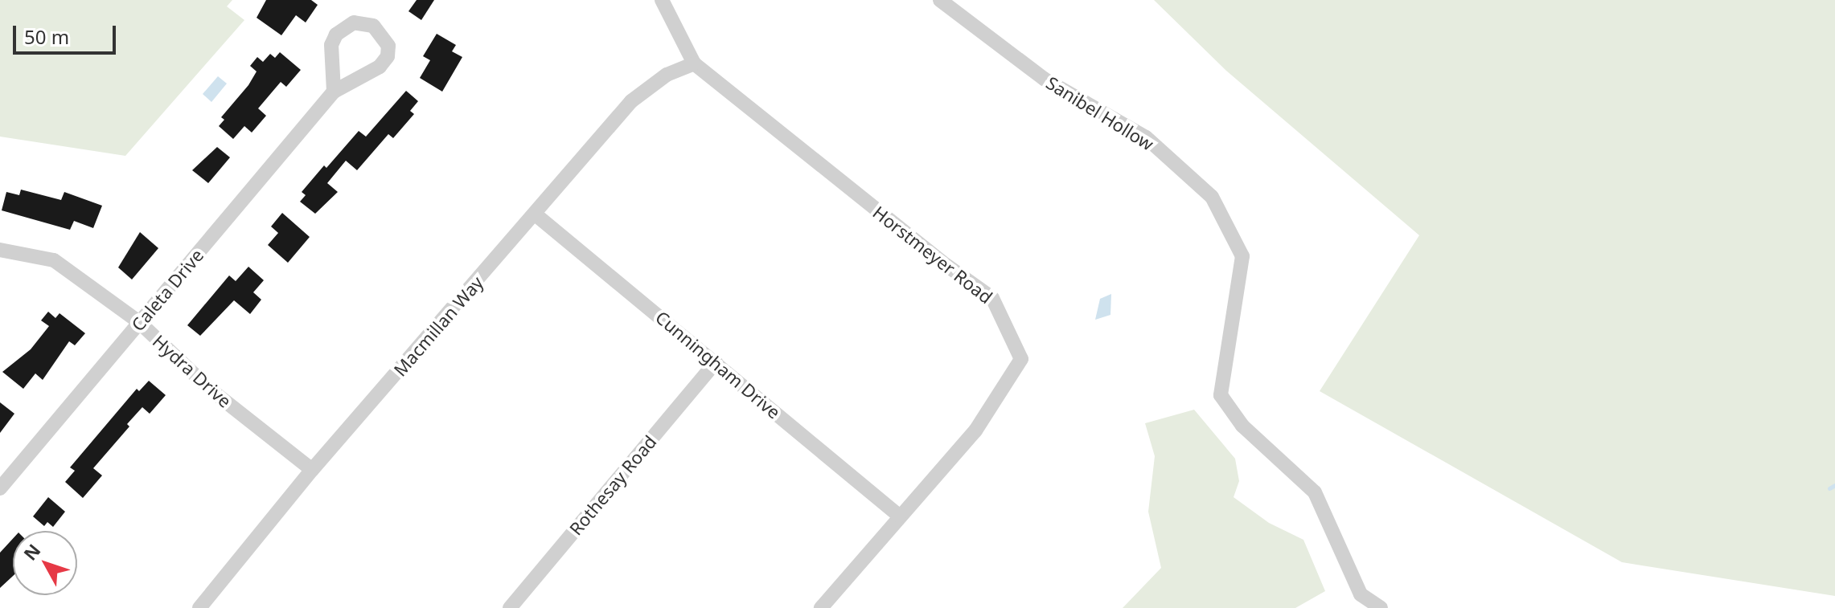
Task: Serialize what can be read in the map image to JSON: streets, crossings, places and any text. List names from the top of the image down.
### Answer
{
  "streets": {
    "street": [
      "Sanibel Hollow",
      "Horstmeyer Road",
      "Caleta Drive",
      "Macmillan Way",
      "Cunningham Drive",
      "Hydra Drive",
      "Rothesay Road"
    ]
  },
  "crossings": [
    ["Horstmeyer Road", "Macmillan Way"],
    ["Horstmeyer Road", "Cunningham Drive"],
    ["Caleta Drive", "Hydra Drive"],
    ["Macmillan Way", "Cunningham Drive"],
    ["Macmillan Way", "Hydra Drive"],
    ["Cunningham Drive", "Rothesay Road"]
  ],
  "scale_bar": "50 m",
  "north": "top left"
}
